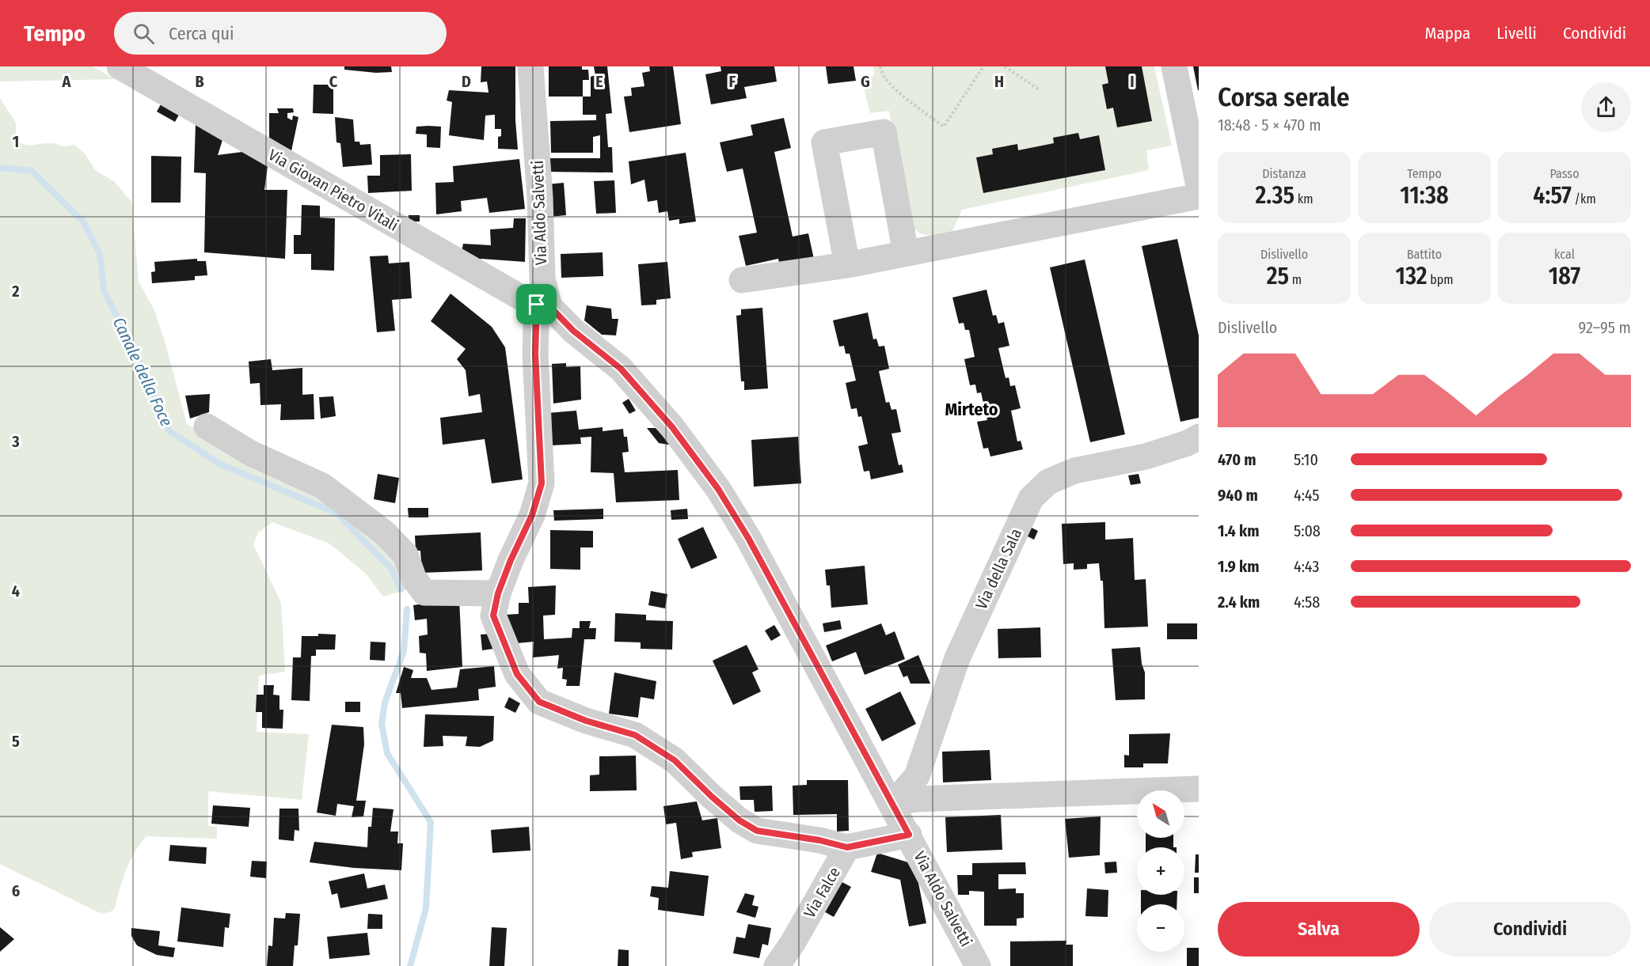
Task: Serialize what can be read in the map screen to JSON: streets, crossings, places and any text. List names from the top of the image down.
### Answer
{
  "streets": {
    "street": [
      "Via Giovan Pietro Vitali",
      "Via Aldo Salvetti",
      "Via della Sala",
      "Via Falce"
    ]
  },
  "crossings": [
    ["Via Giovan Pietro Vitali", "Via Aldo Salvetti"],
    ["Via Aldo Salvetti", "Via della Sala"]
  ],
  "districts": ["Mirteto"],
  "water": ["Canale della Foce"],
  "north": "top left",
  "page": {
    "header": "Tempo",
    "search": "Cerca qui",
    "nav": ["Mappa", "Livelli", "Condividi"],
    "heading": ["Corsa serale", "18:48 · 5 × 470 m"],
    "stats": [
      ["Distanza", "2.35 km"],
      ["Tempo", "11:38"],
      ["Passo", "4:57 /km"],
      ["Dislivello", "25 m"],
      ["Battito", "132 bpm"],
      ["kcal", "187"]
    ],
    "chart": ["Dislivello", "92–95 m"],
    "list": [
      {
        "name": "470 m",
        "note": "5:10"
      },
      {
        "name": "940 m",
        "note": "4:45"
      },
      {
        "name": "1.4 km",
        "note": "5:08"
      },
      {
        "name": "1.9 km",
        "note": "4:43"
      },
      {
        "name": "2.4 km",
        "note": "4:58"
      }
    ],
    "map_buttons": ["+", "−"],
    "buttons": ["Salva", "Condividi"]
  },
  "grid": {
    "columns": [
      "A",
      "B",
      "C",
      "D",
      "E",
      "F",
      "G",
      "H",
      "I"
    ],
    "rows": [
      "1",
      "2",
      "3",
      "4",
      "5",
      "6"
    ]
  }
}
